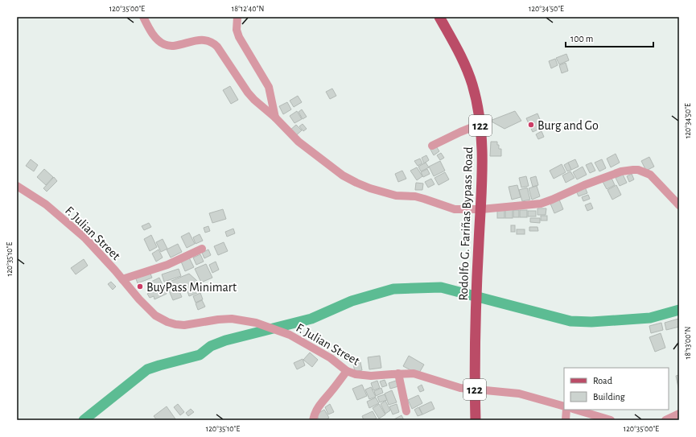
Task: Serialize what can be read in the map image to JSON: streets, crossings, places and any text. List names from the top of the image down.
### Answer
{
  "streets": {
    "main road": ["122", "Rodolfo G. Fariñas Bypass Road"],
    "street": ["F. Julian Street"]
  },
  "crossings": [
    ["Rodolfo G. Fariñas Bypass Road", "F. Julian Street"]
  ],
  "places": ["Burg and Go", "BuyPass Minimart"],
  "legend": ["Road", "Building"],
  "scale_bar": "100 m",
  "coordinates": [
    "120°35'00\"E",
    "18°12'40\"N",
    "120°34'50\"E",
    "120°35'10\"E",
    "18°13'00\"N"
  ]
}
